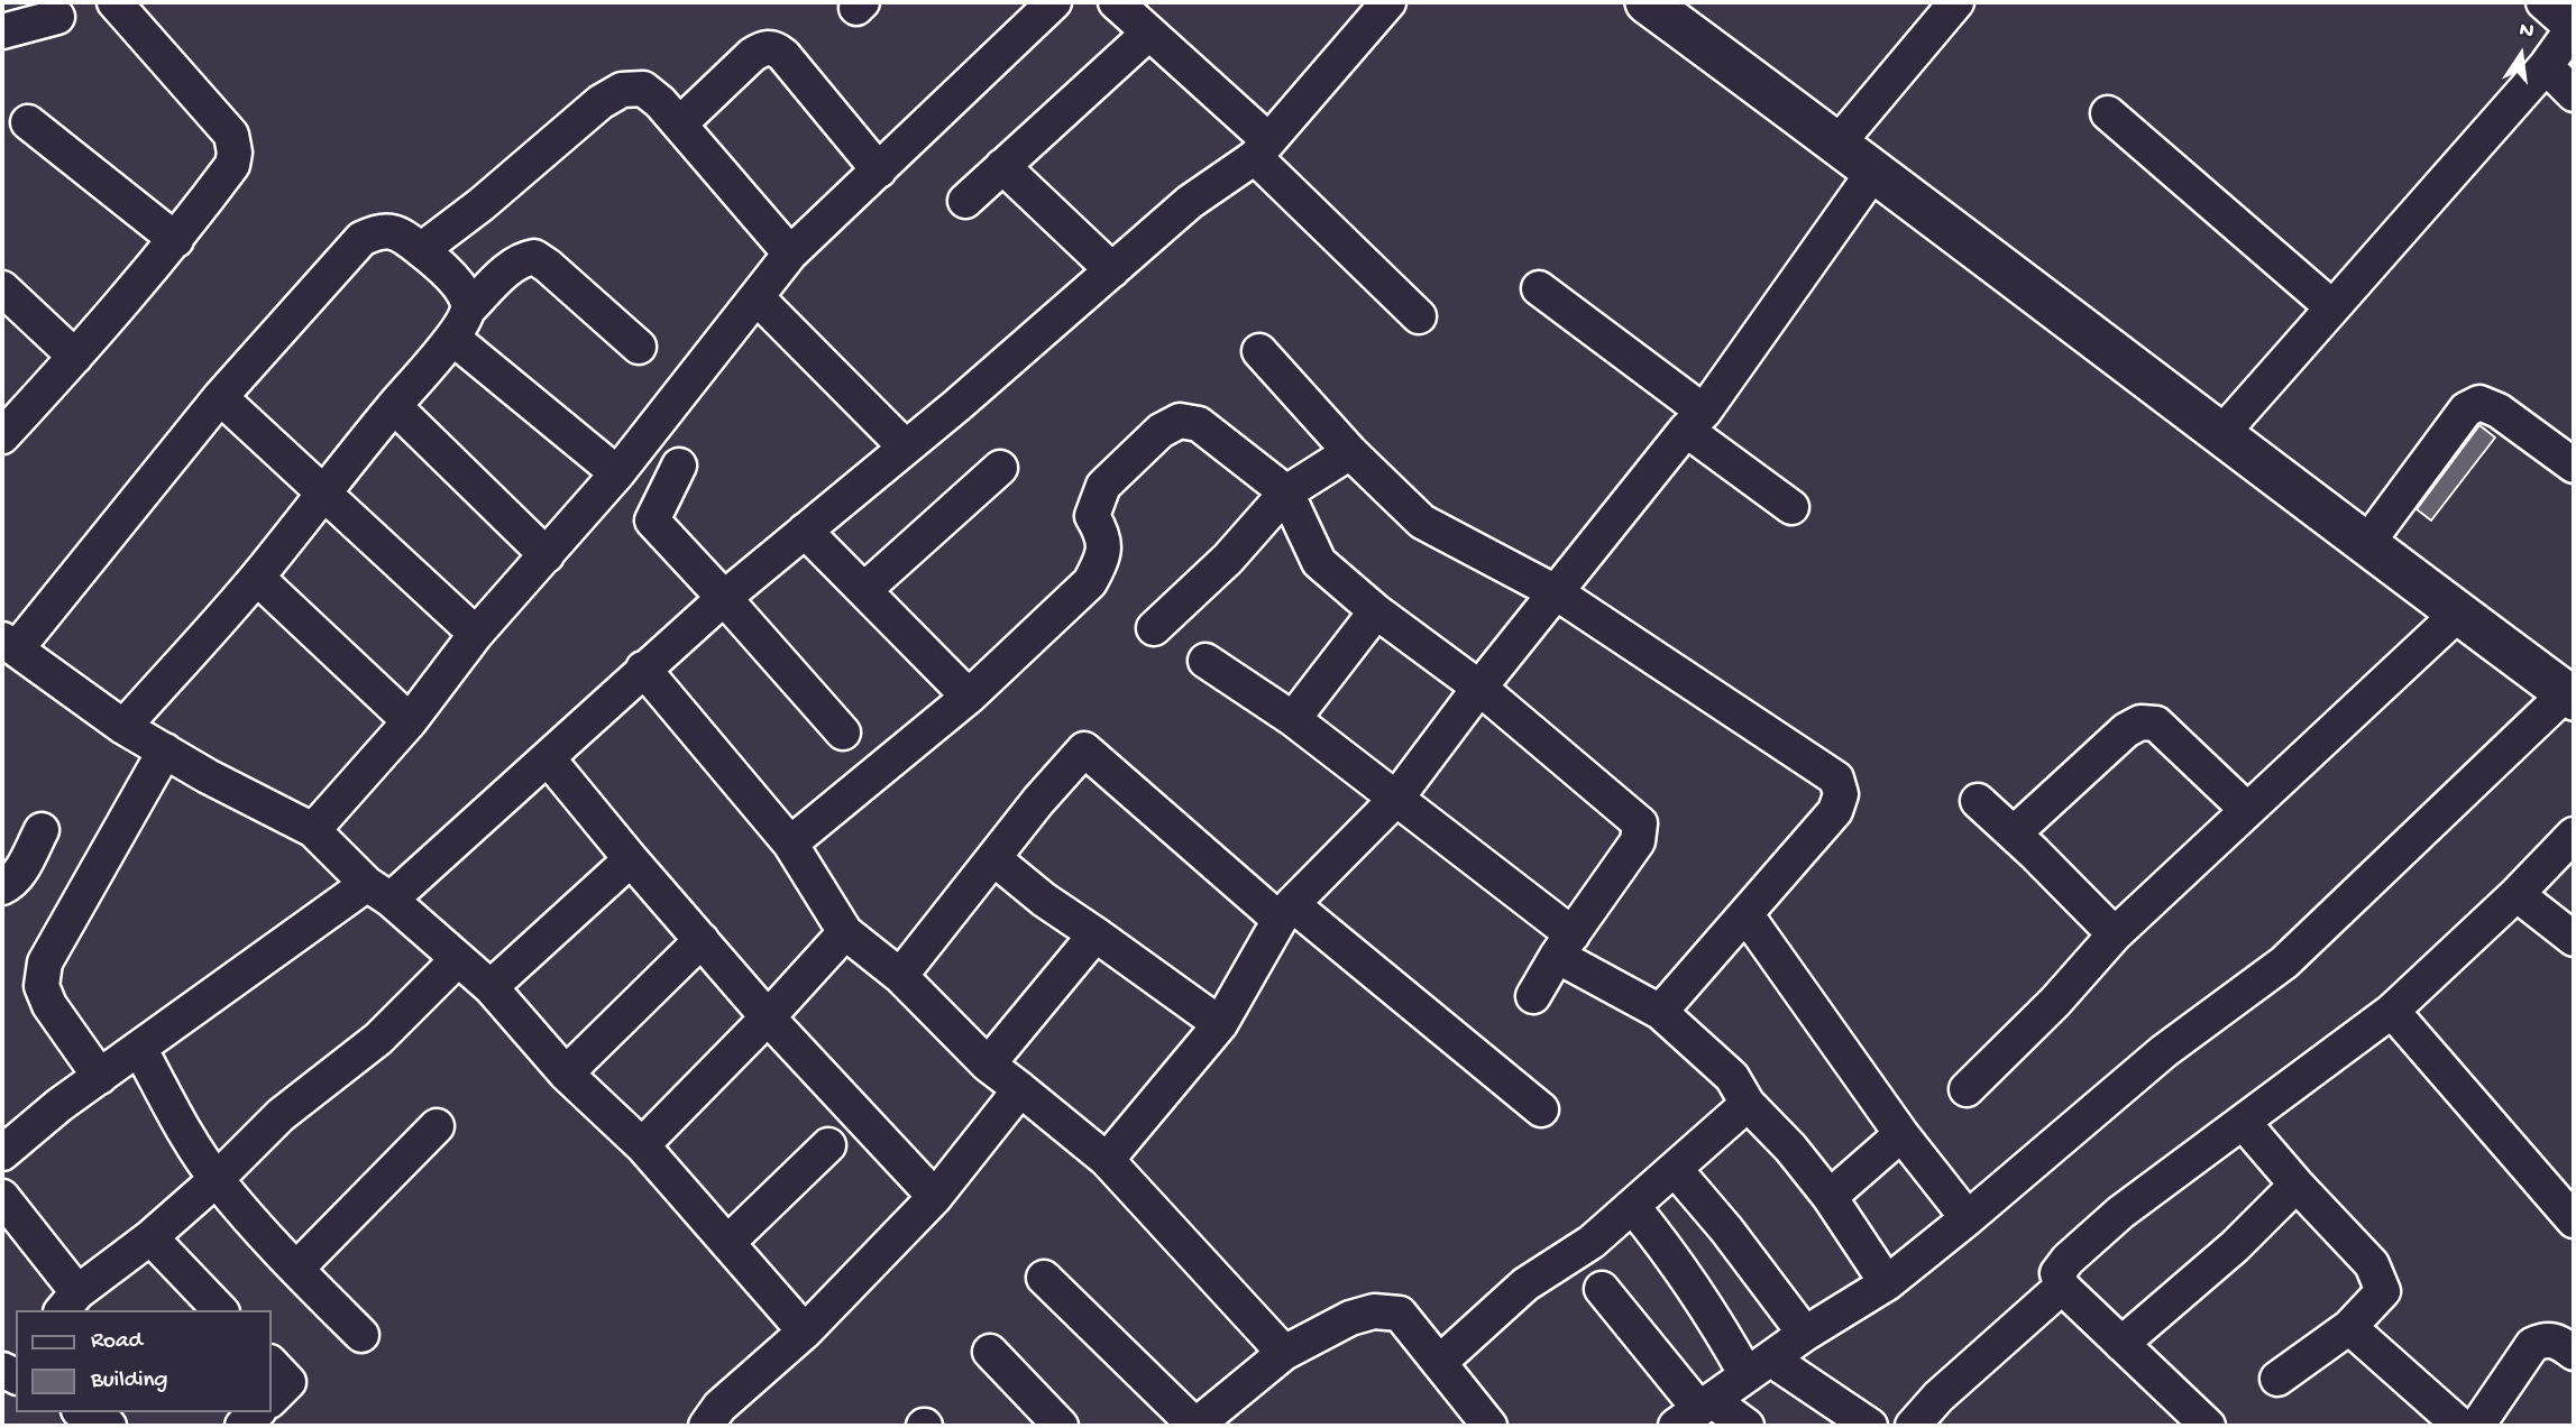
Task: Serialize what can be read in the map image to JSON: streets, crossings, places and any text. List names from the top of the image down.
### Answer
{
  "legend": ["Road", "Building"],
  "north": "top"
}
